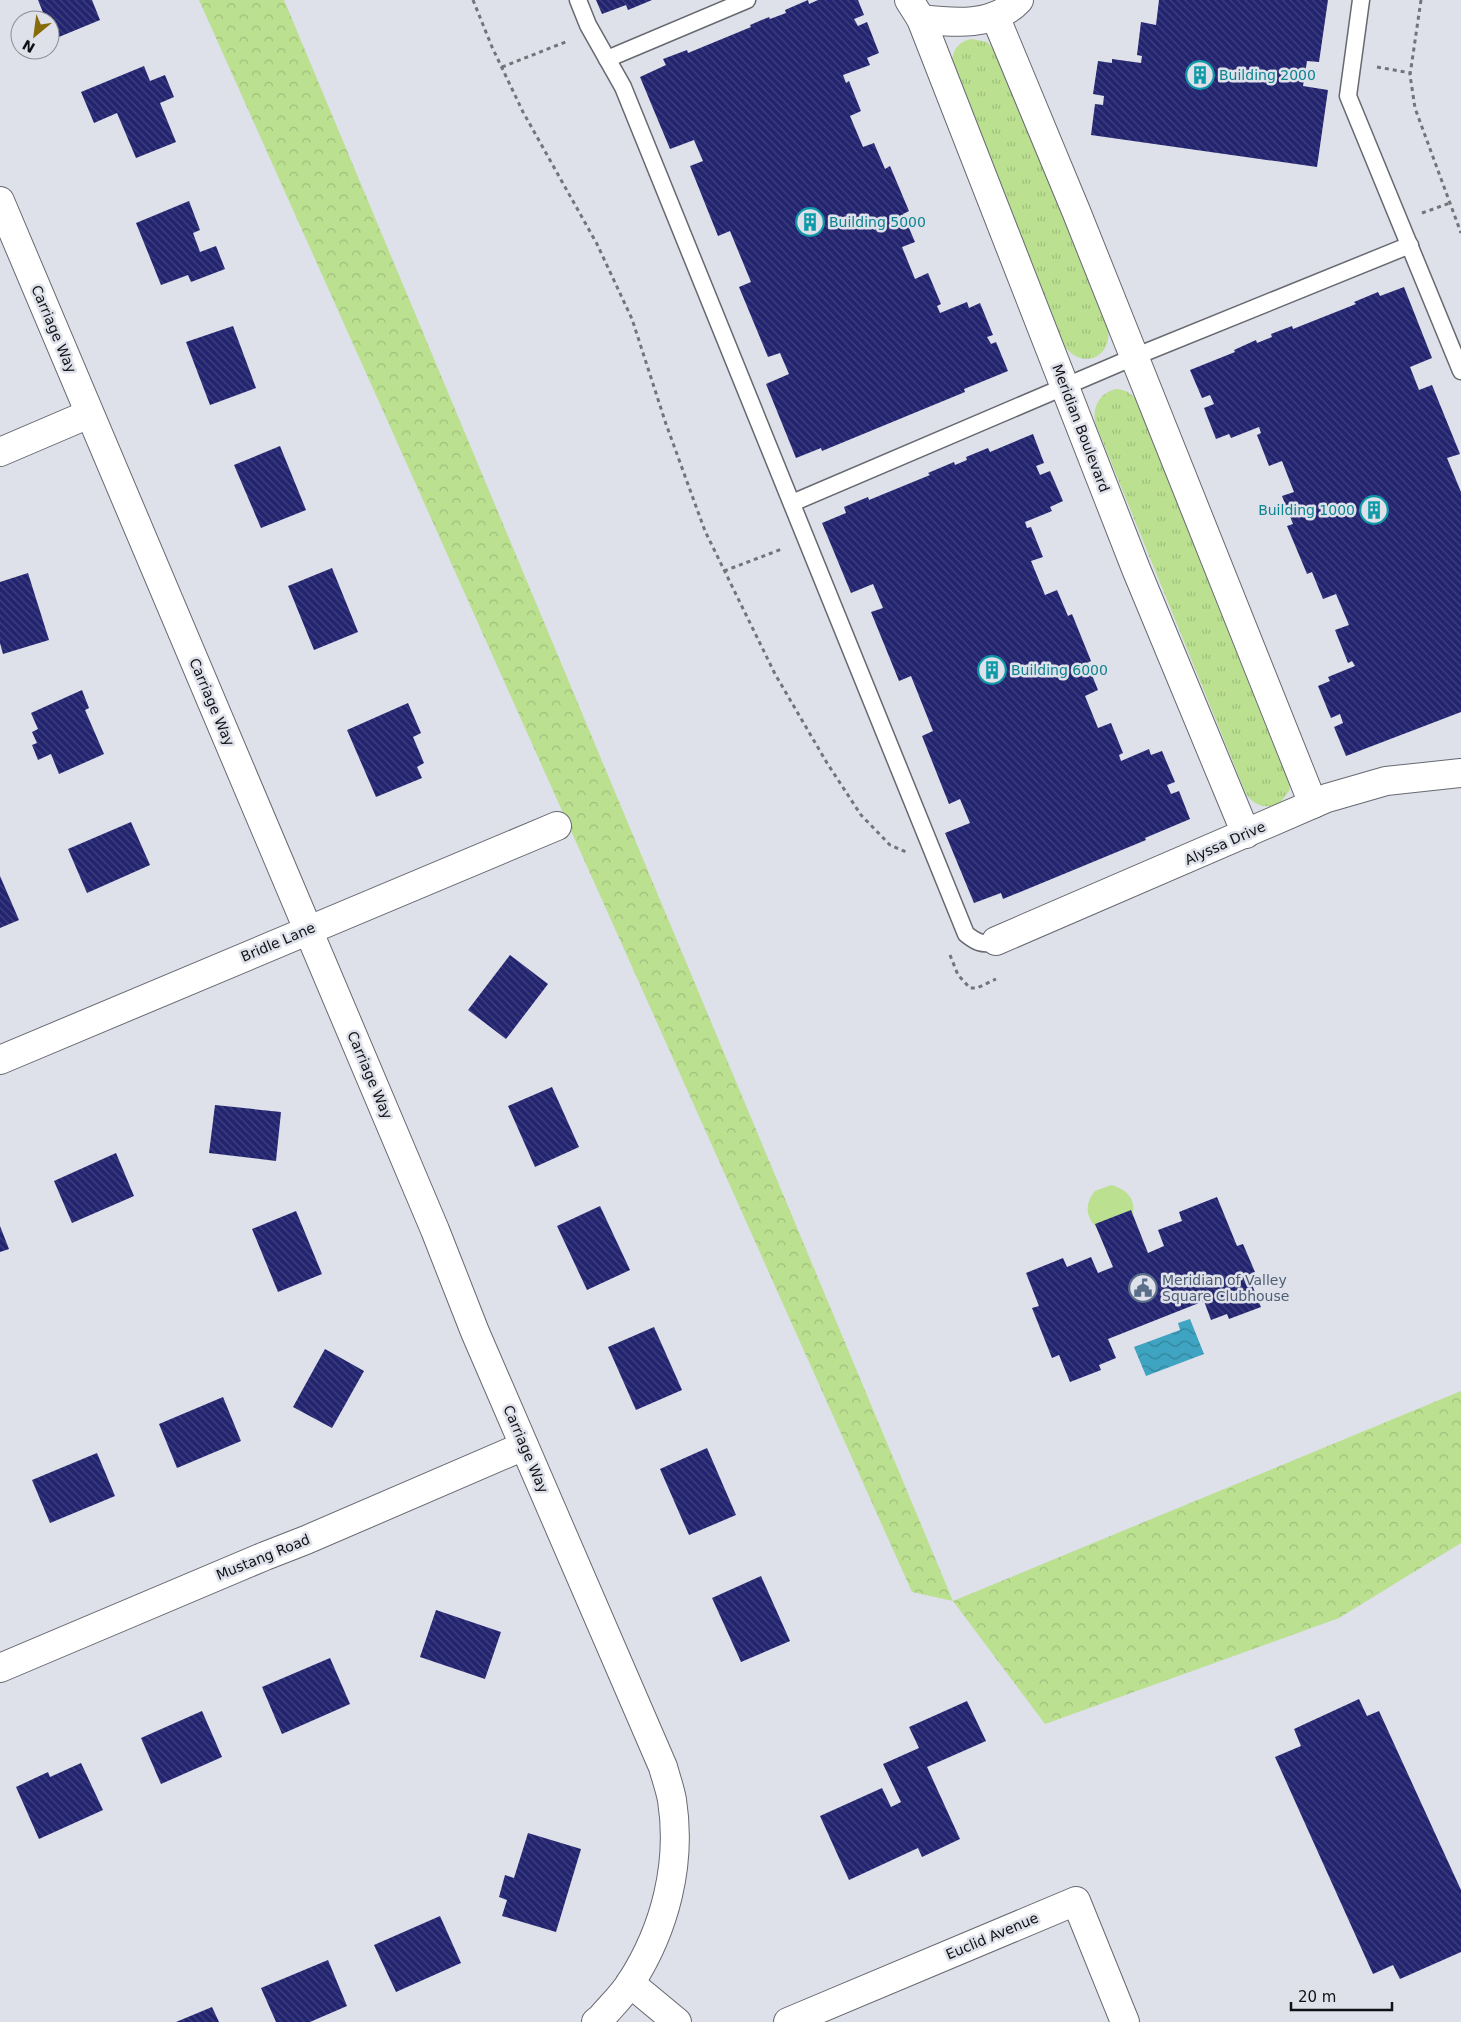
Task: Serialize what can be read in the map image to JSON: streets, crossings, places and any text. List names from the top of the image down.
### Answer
{
  "streets": {
    "street": [
      "Carriage Way",
      "Meridian Boulevard",
      "Alyssa Drive",
      "Bridle Lane",
      "Mustang Road",
      "Euclid Avenue"
    ]
  },
  "crossings": [
    ["Carriage Way", "Bridle Lane"],
    ["Carriage Way", "Mustang Road"],
    ["Meridian Boulevard", "Alyssa Drive"]
  ],
  "places": {
    "building": [
      "Building 2000",
      "Building 5000",
      "Building 1000",
      "Building 6000"
    ],
    "public building": ["Meridian of Valley Square Clubhouse"]
  },
  "scale_bar": "20 m",
  "north": "bottom left"
}
